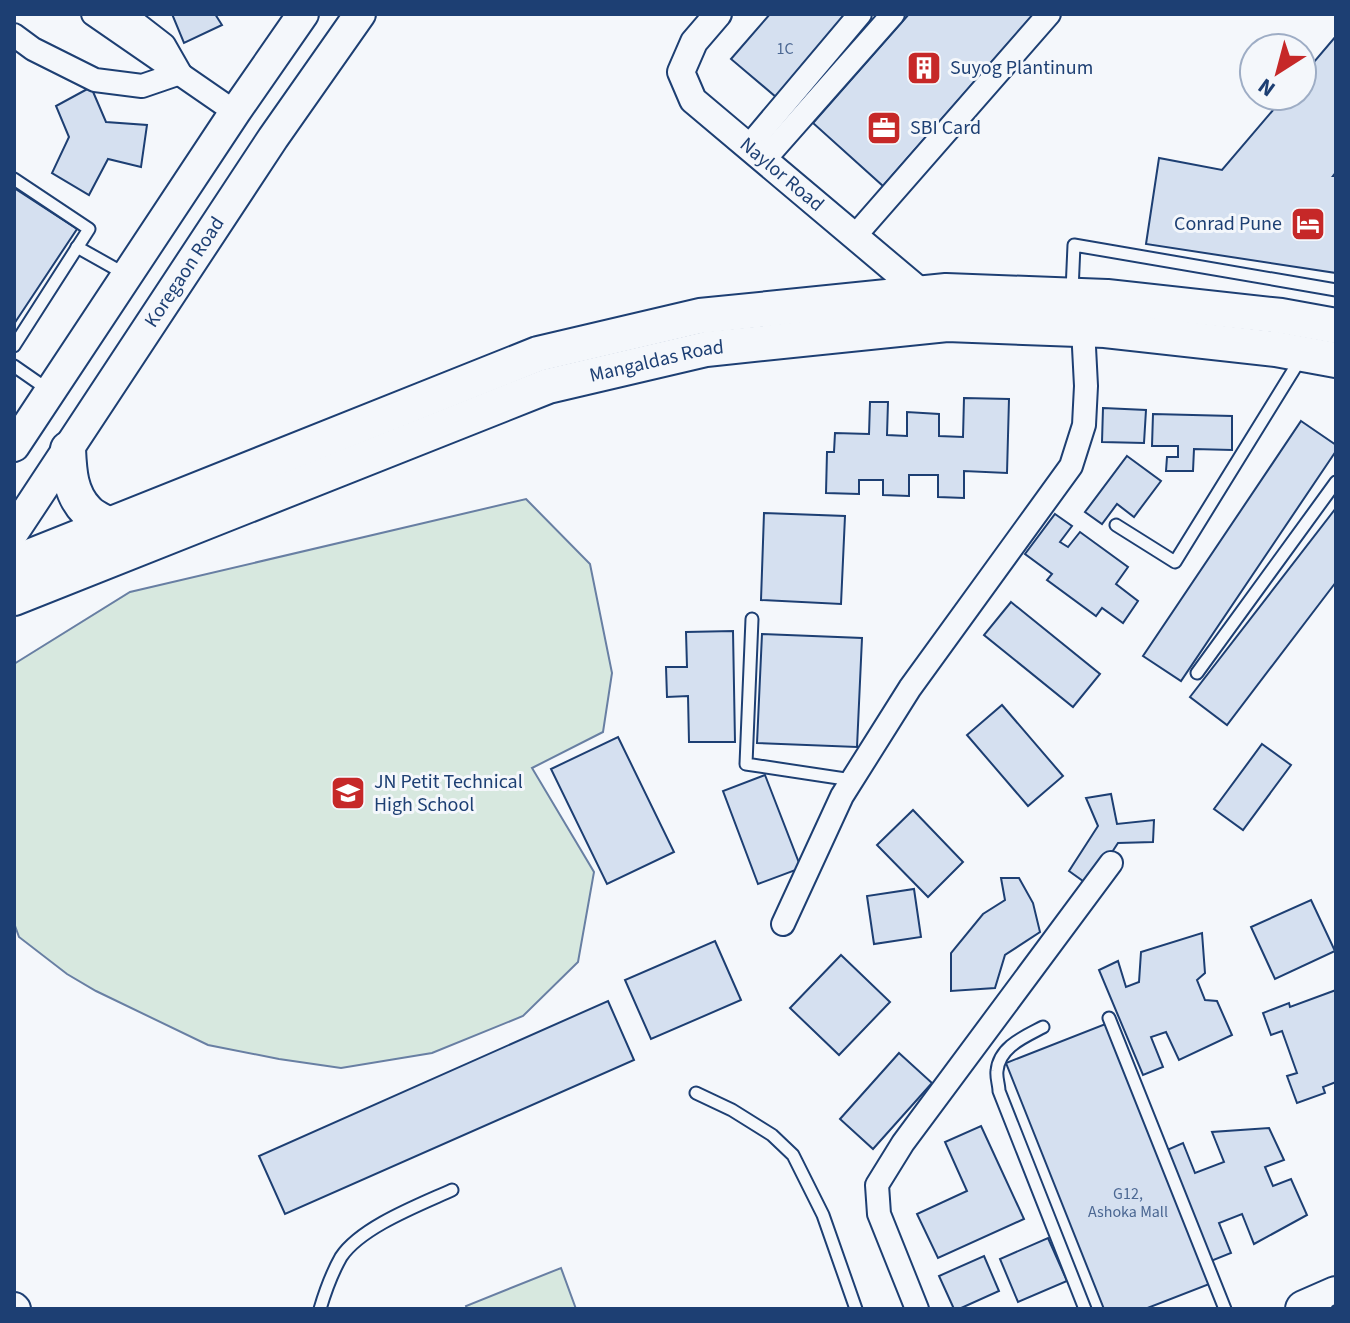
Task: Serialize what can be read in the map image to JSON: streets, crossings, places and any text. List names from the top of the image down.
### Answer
{
  "streets": {
    "main road": ["Koregaon Road", "Mangaldas Road"],
    "street": ["Naylor Road"]
  },
  "crossings": [
    ["Naylor Road", "Mangaldas Road"]
  ],
  "places": {
    "building": ["Suyog Plantinum"],
    "office": ["SBI Card"],
    "hotel": ["Conrad Pune"],
    "school or university": ["JN Petit Technical High School"]
  },
  "house_numbers": ["1C", "G12, Ashoka Mall"],
  "north": "bottom left"
}
